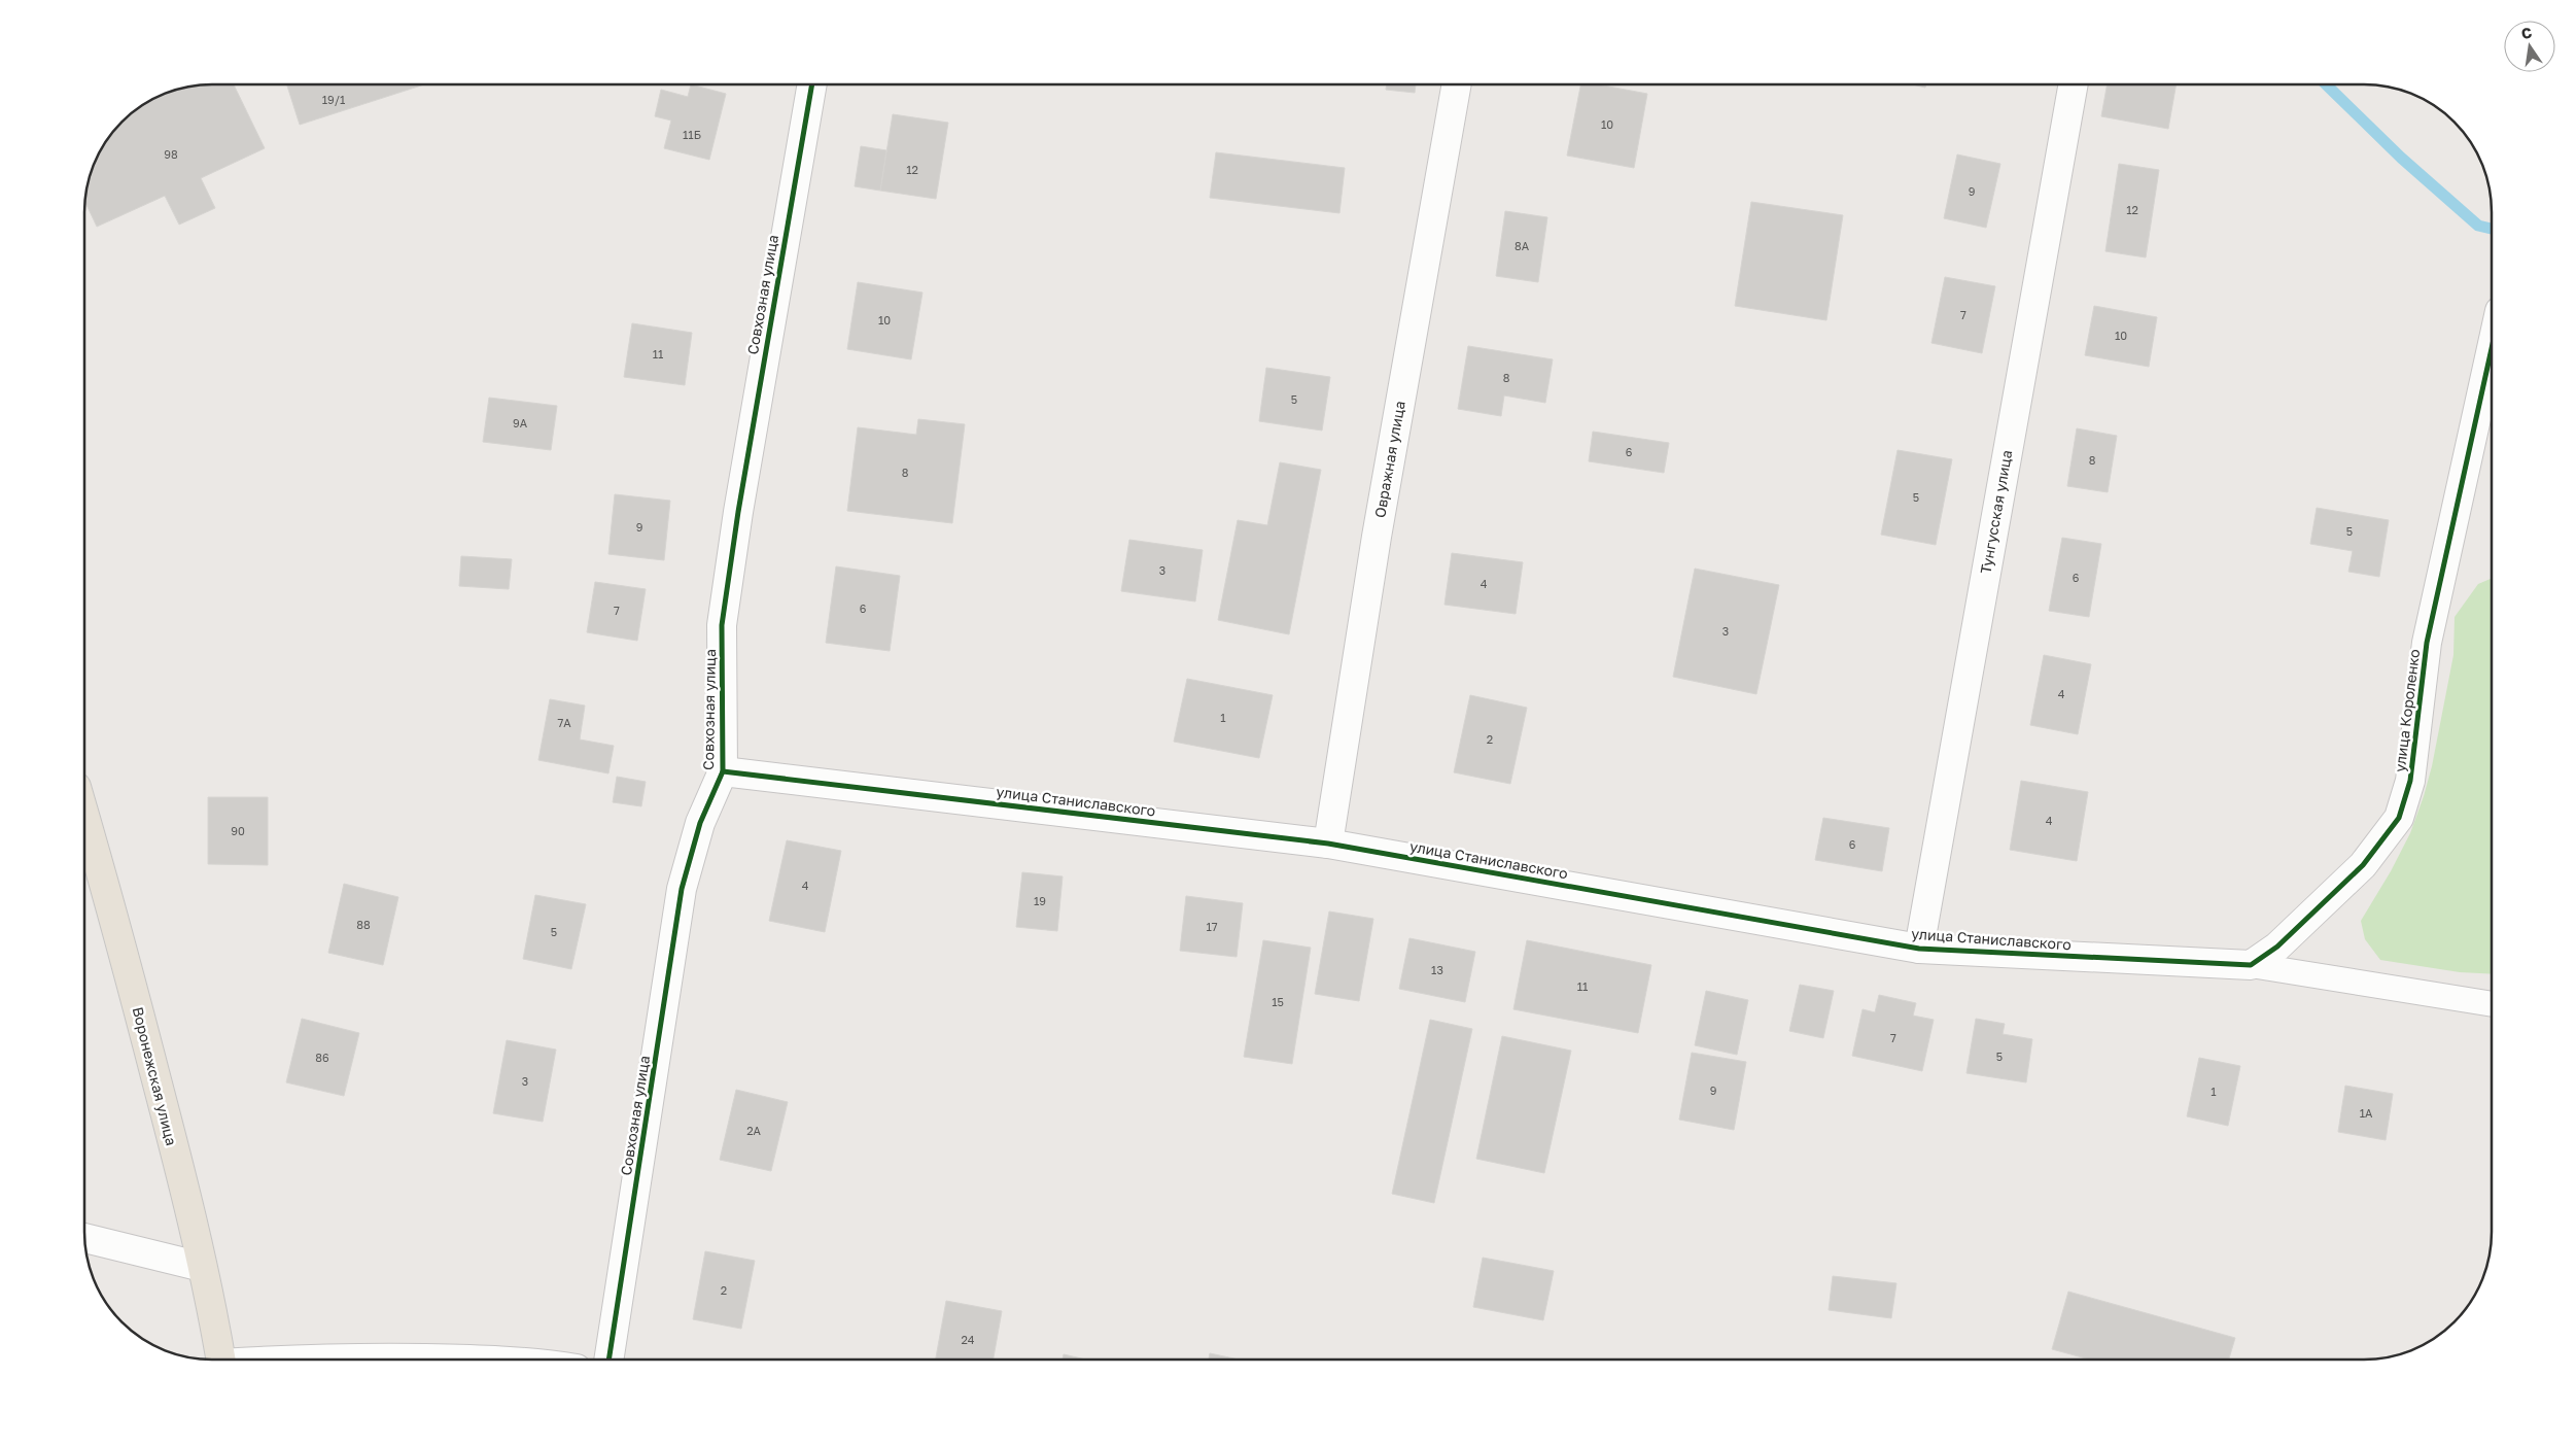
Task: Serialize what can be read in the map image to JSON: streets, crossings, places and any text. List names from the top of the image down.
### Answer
{
  "streets": {
    "highway": ["Воронежская улица"],
    "street": [
      "Совхозная улица",
      "Овражная улица",
      "Тунгусская улица",
      "улица Короленко",
      "улица Станиславского"
    ]
  },
  "crossings": [
    ["Совхозная улица", "улица Станиславского"],
    ["Овражная улица", "улица Станиславского"],
    ["Тунгусская улица", "улица Станиславского"],
    ["улица Короленко", "улица Станиславского"]
  ],
  "house_numbers": [
    "19/1",
    "10",
    "11Б",
    "98",
    "12",
    "9",
    "12",
    "8А",
    "7",
    "10",
    "10",
    "11",
    "8",
    "5",
    "9А",
    "6",
    "8",
    "8",
    "5",
    "9",
    "5",
    "3",
    "6",
    "4",
    "6",
    "7",
    "3",
    "4",
    "1",
    "7А",
    "2",
    "4",
    "90",
    "6",
    "4",
    "19",
    "88",
    "17",
    "5",
    "13",
    "11",
    "15",
    "7",
    "5",
    "86",
    "3",
    "9",
    "1",
    "1А",
    "2А",
    "2",
    "24"
  ],
  "north": "top"
}
